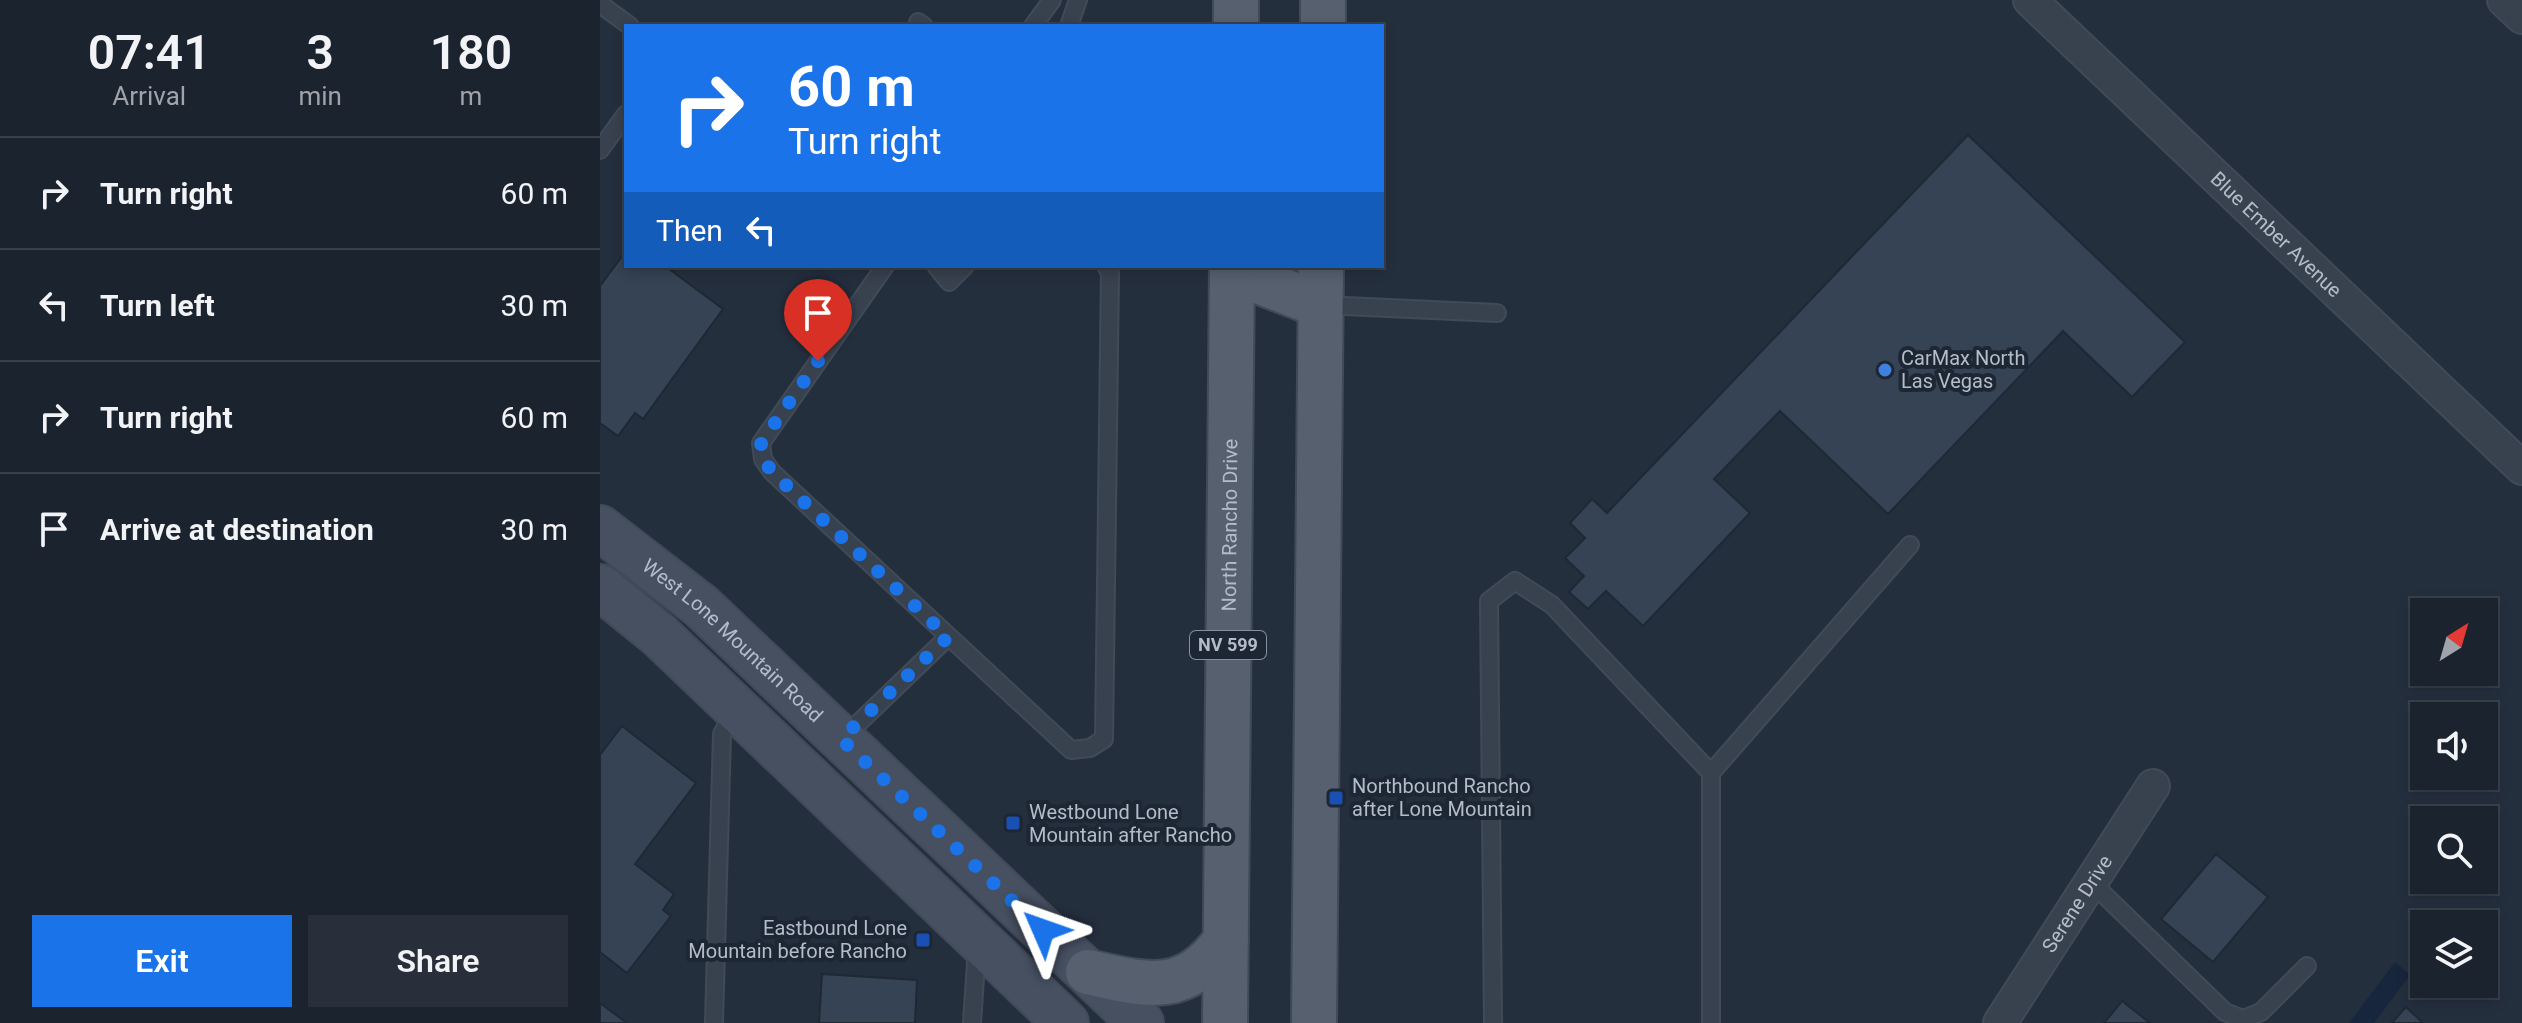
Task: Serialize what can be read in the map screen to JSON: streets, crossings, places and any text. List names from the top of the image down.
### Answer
{
  "streets": {
    "main road": ["North Rancho Drive", "West Lone Mountain Road", "NV 599"],
    "street": ["Blue Ember Avenue", "Serene Drive"]
  },
  "places": {
    "other": ["CarMax North Las Vegas"],
    "transit": ["Northbound Rancho after Lone Mountain", "Westbound Lone Mountain after Rancho", "Eastbound Lone Mountain before Rancho"]
  },
  "north": "top right",
  "page": {
    "eta": [
      "07:41",
      "Arrival",
      "3",
      "min",
      "180",
      "m"
    ],
    "turn": ["60 m", "Turn right"],
    "list": [
      {
        "name": "Turn right",
        "value": "60 m"
      },
      {
        "name": "Turn left",
        "value": "30 m"
      },
      {
        "name": "Turn right",
        "value": "60 m"
      },
      {
        "name": "Arrive at destination",
        "value": "30 m"
      }
    ],
    "then": "Then",
    "buttons": ["Exit", "Share"]
  }
}
